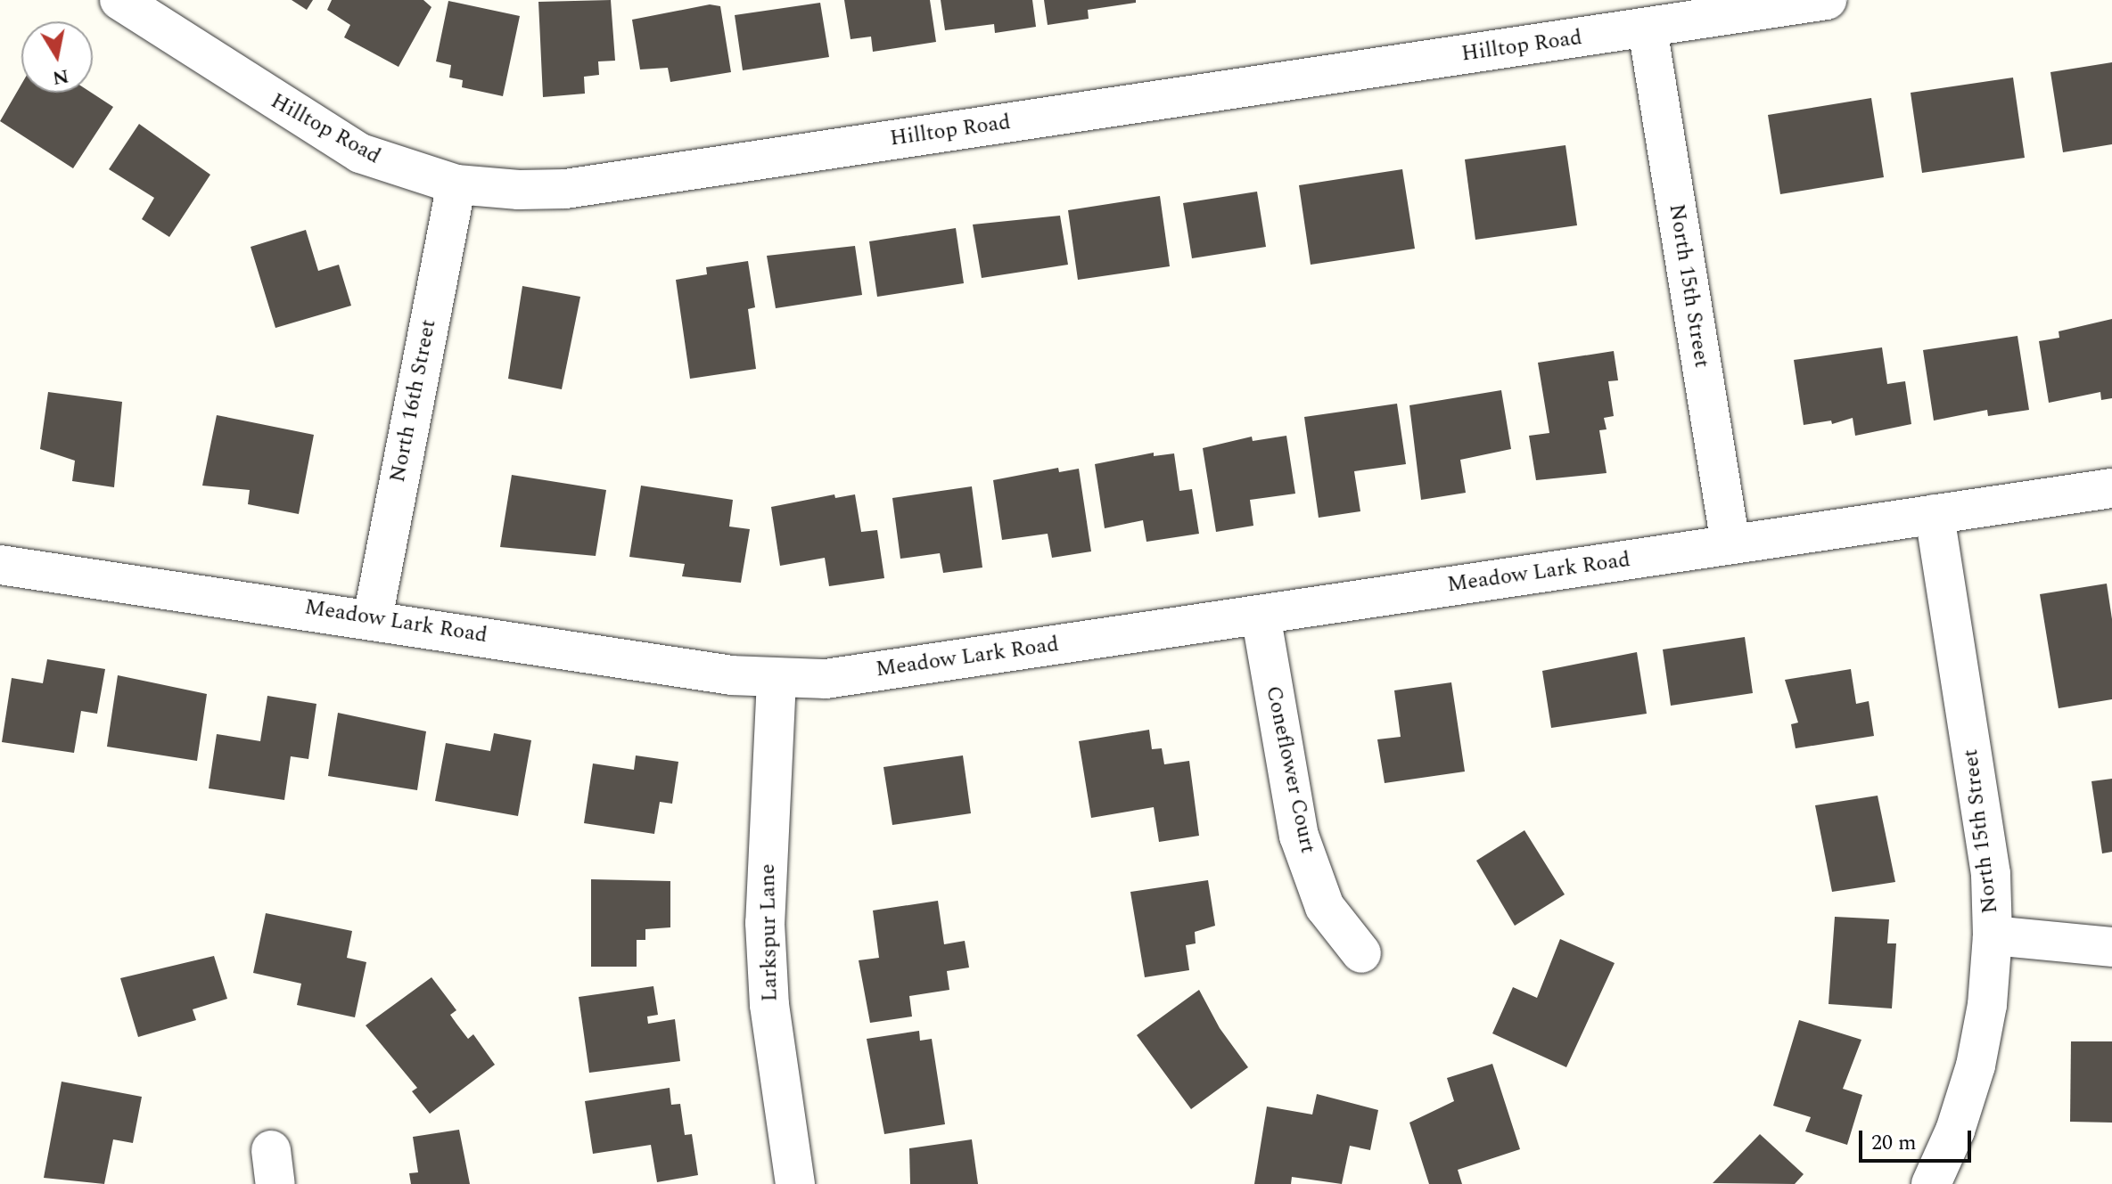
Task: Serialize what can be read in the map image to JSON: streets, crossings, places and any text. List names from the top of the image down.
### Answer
{
  "streets": {
    "street": [
      "Hilltop Road",
      "North 15th Street",
      "North 16th Street",
      "Meadow Lark Road",
      "Coneflower Court",
      "Larkspur Lane"
    ]
  },
  "crossings": [
    ["Hilltop Road", "North 15th Street"],
    ["Hilltop Road", "North 16th Street"],
    ["North 15th Street", "Meadow Lark Road"],
    ["North 16th Street", "Meadow Lark Road"],
    ["Meadow Lark Road", "Coneflower Court"],
    ["Meadow Lark Road", "Larkspur Lane"]
  ],
  "scale_bar": "20 m",
  "north": "bottom"
}
